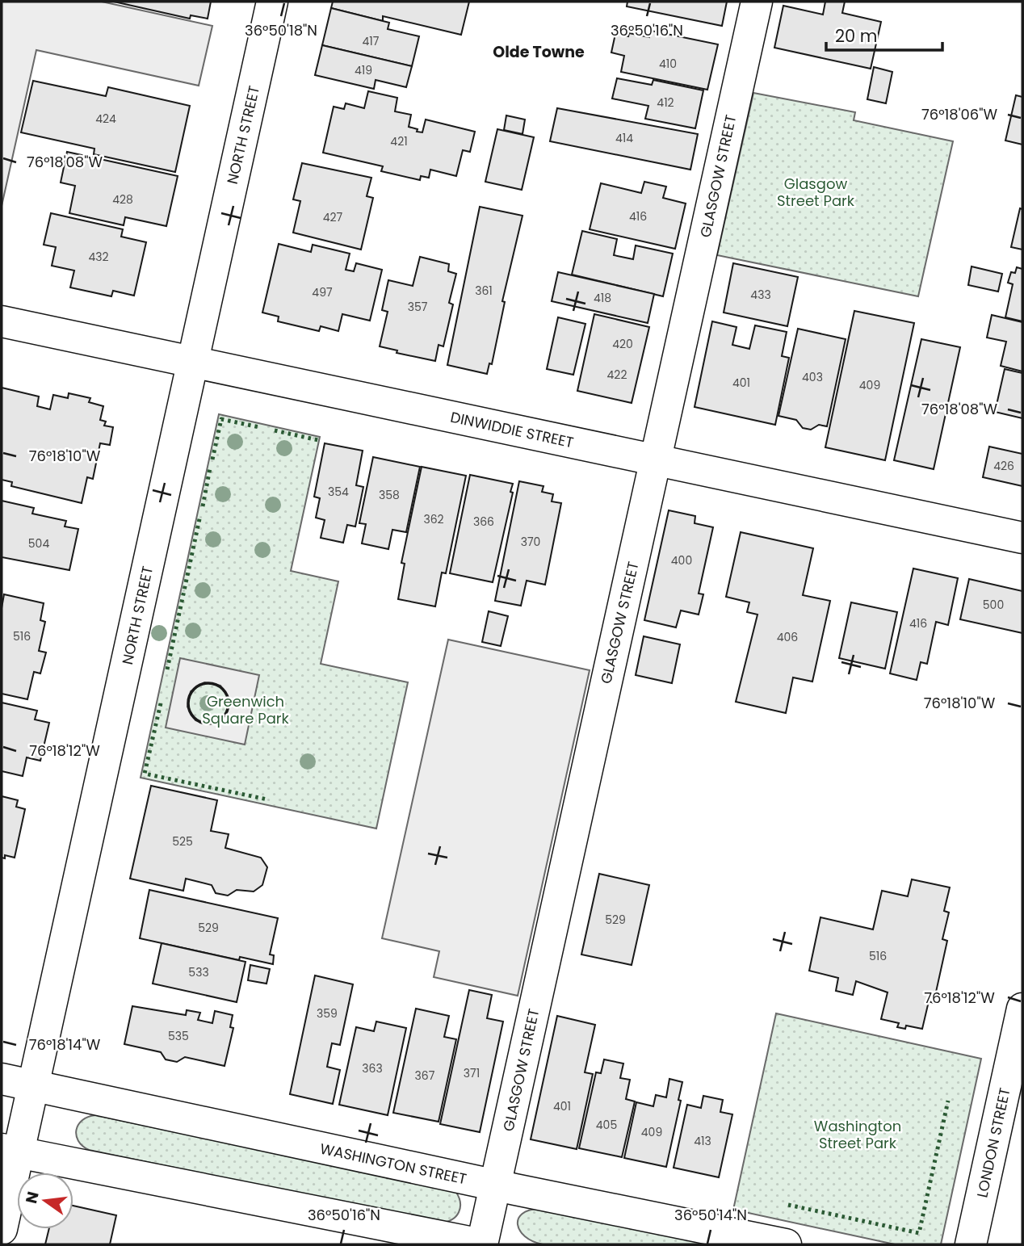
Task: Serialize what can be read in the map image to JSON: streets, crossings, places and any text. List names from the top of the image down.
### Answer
{
  "streets": {
    "street": [
      "NORTH STREET",
      "GLASGOW STREET",
      "DINWIDDIE STREET",
      "LONDON STREET",
      "WASHINGTON STREET"
    ]
  },
  "crossings": [
    ["NORTH STREET", "DINWIDDIE STREET"],
    ["NORTH STREET", "WASHINGTON STREET"],
    ["GLASGOW STREET", "DINWIDDIE STREET"],
    ["GLASGOW STREET", "WASHINGTON STREET"]
  ],
  "districts": ["Olde Towne"],
  "parks": ["Glasgow Street Park", "Greenwich Square Park", "Washington Street Park"],
  "house_numbers": [
    "417",
    "410",
    "419",
    "412",
    "424",
    "414",
    "421",
    "428",
    "416",
    "427",
    "432",
    "361",
    "497",
    "433",
    "418",
    "357",
    "420",
    "422",
    "403",
    "401",
    "409",
    "426",
    "354",
    "358",
    "362",
    "366",
    "370",
    "504",
    "400",
    "500",
    "416",
    "516",
    "406",
    "525",
    "529",
    "529",
    "516",
    "533",
    "359",
    "535",
    "363",
    "371",
    "367",
    "401",
    "405",
    "409",
    "413"
  ],
  "scale_bar": "20 m",
  "north": "left",
  "coordinates": [
    "36°50'18\"N",
    "36°50'16\"N",
    "76°18'06\"W",
    "76°18'08\"W",
    "76°18'10\"W",
    "76°18'12\"W",
    "76°18'14\"W",
    "36°50'14\"N"
  ]
}
